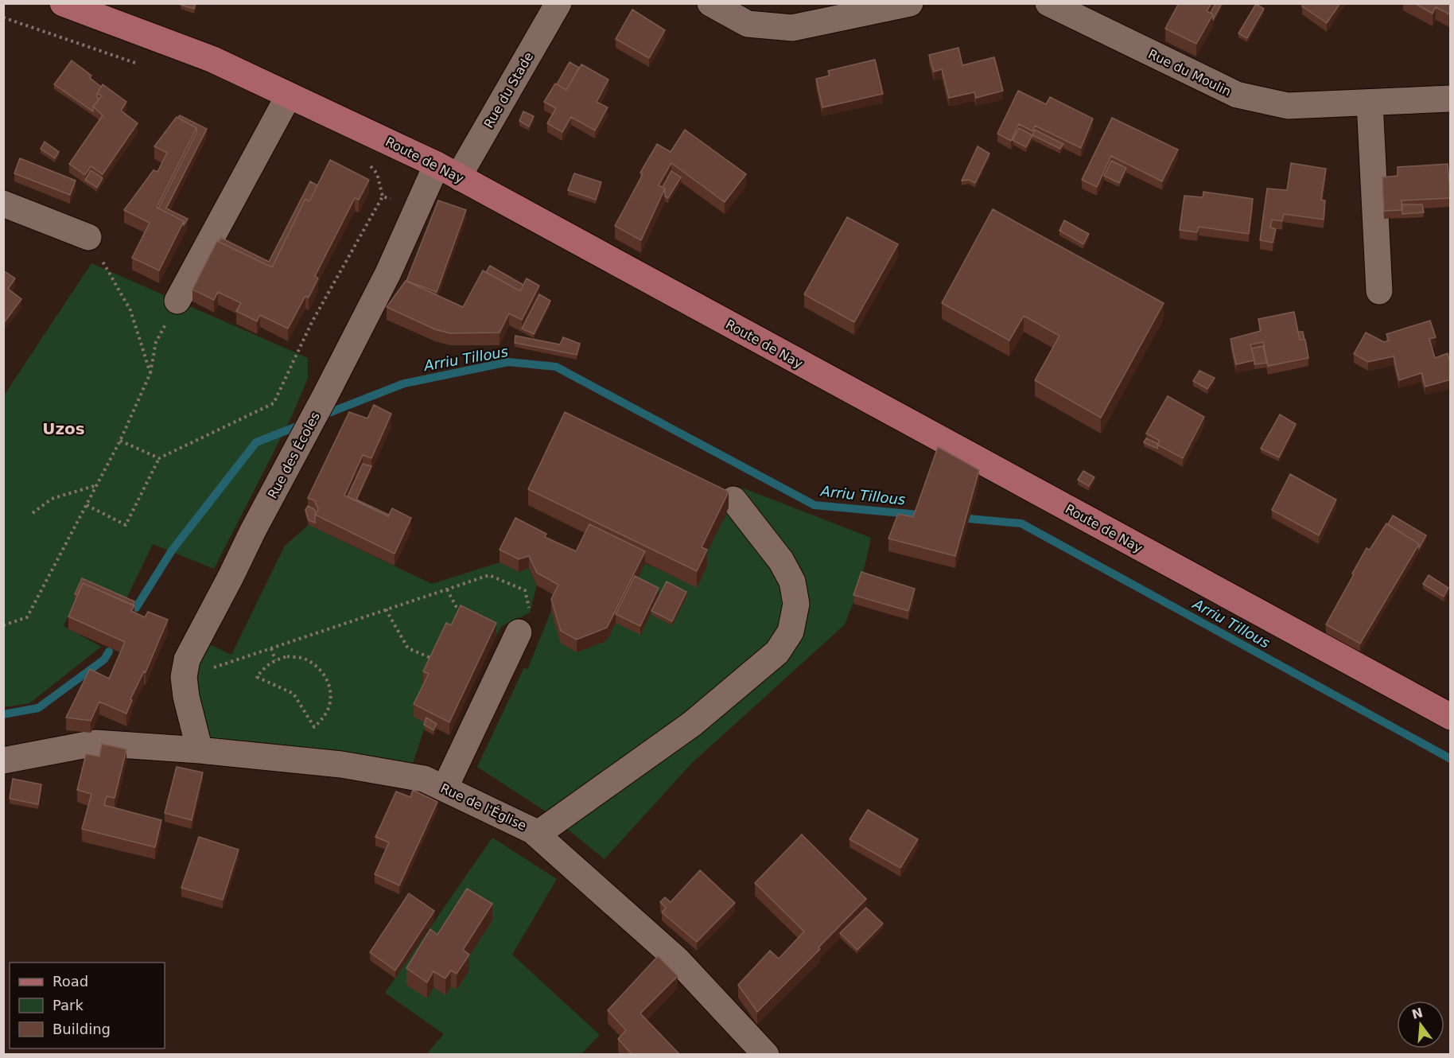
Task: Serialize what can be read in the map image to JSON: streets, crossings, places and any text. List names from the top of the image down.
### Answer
{
  "streets": {
    "main road": ["Route de Nay"],
    "street": [
      "Rue du Moulin",
      "Rue du Stade",
      "Rue des Écoles",
      "Rue de l'Église"
    ]
  },
  "crossings": [
    ["Rue du Stade", "Route de Nay"],
    ["Route de Nay", "Rue des Écoles"],
    ["Rue des Écoles", "Rue de l'Église"]
  ],
  "districts": ["Uzos"],
  "water": ["Arriu Tillous"],
  "legend": ["Road", "Park", "Building"],
  "north": "top"
}
